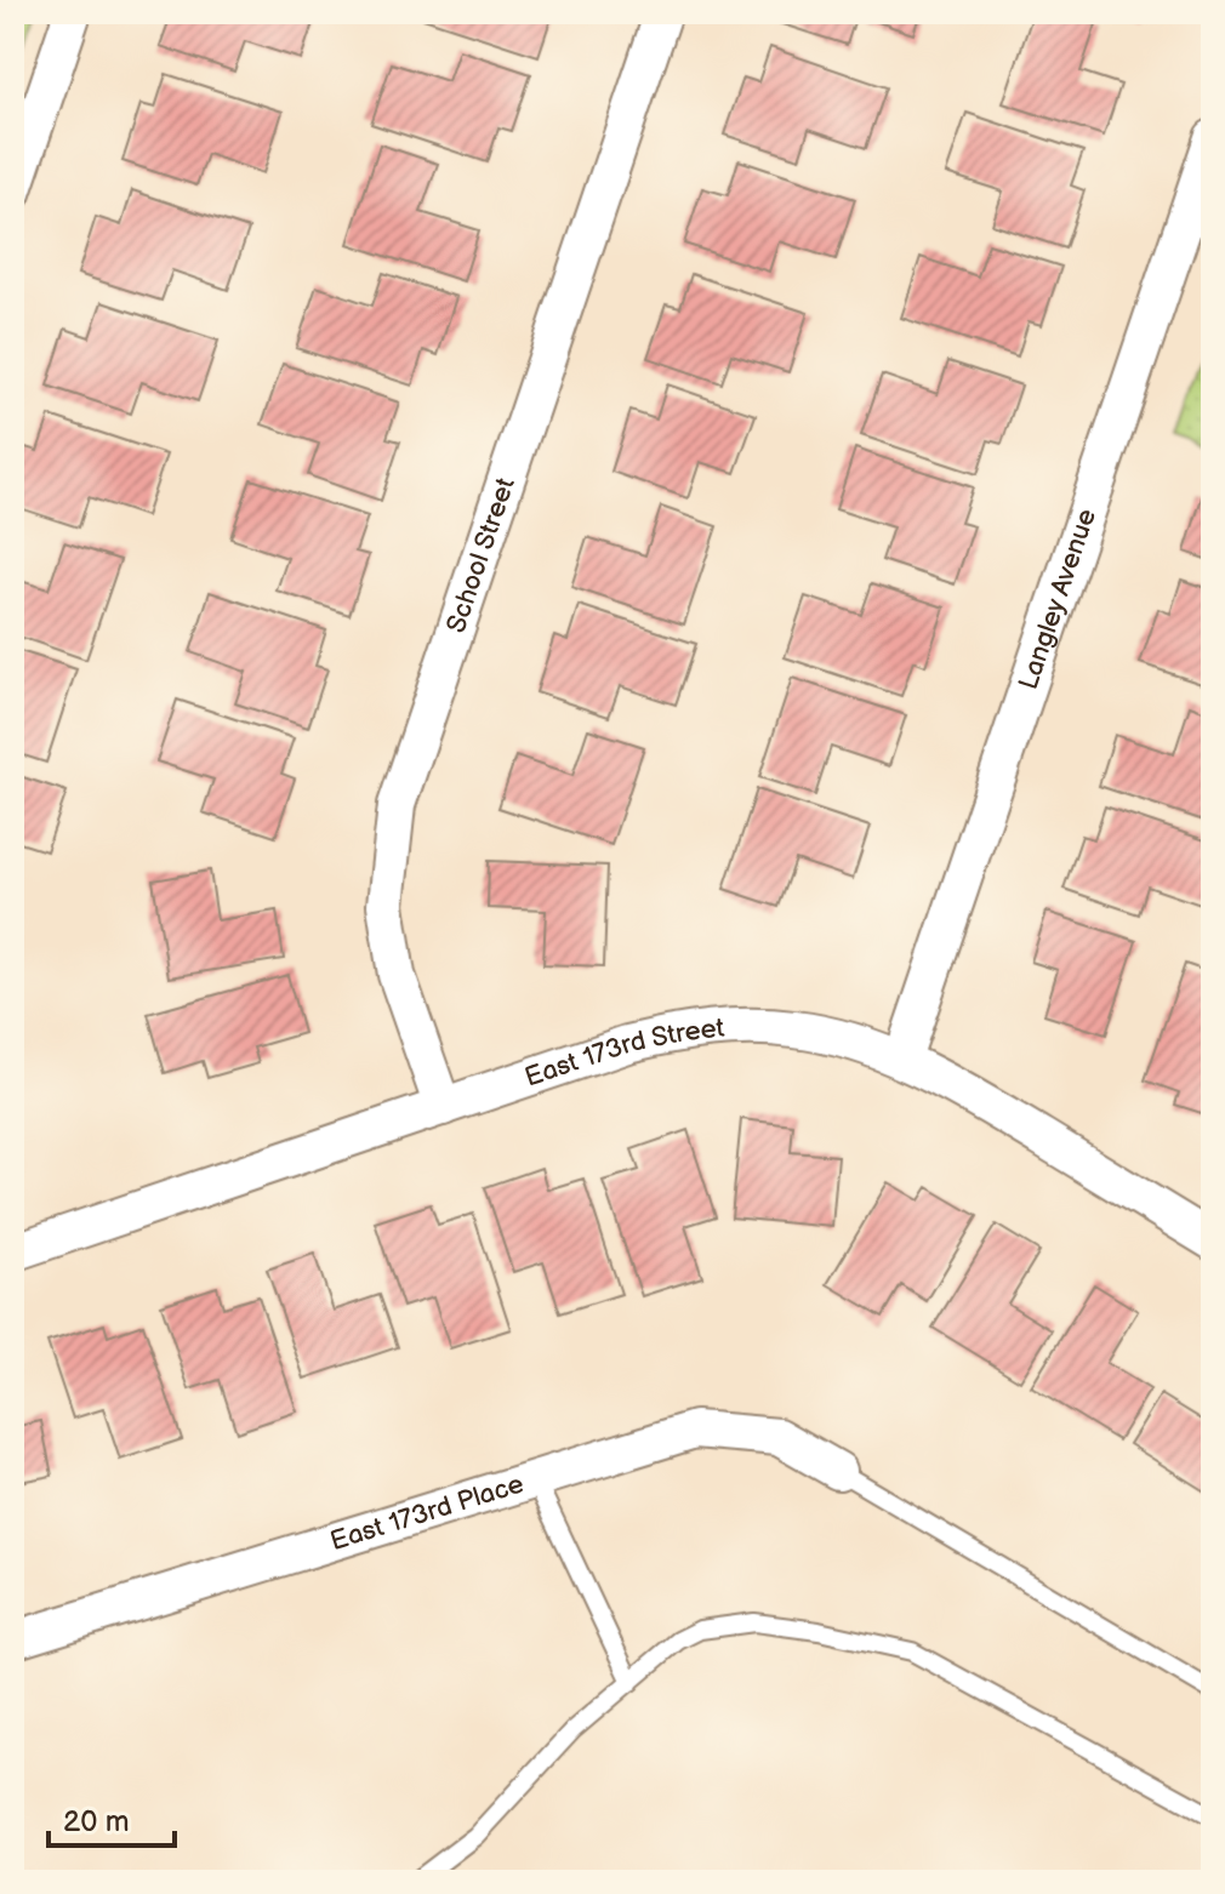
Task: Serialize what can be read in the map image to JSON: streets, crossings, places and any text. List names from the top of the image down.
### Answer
{
  "streets": {
    "street": [
      "School Street",
      "Langley Avenue",
      "East 173rd Street",
      "East 173rd Place"
    ]
  },
  "crossings": [
    ["School Street", "East 173rd Street"],
    ["Langley Avenue", "East 173rd Street"]
  ],
  "scale_bar": "20 m"
}
